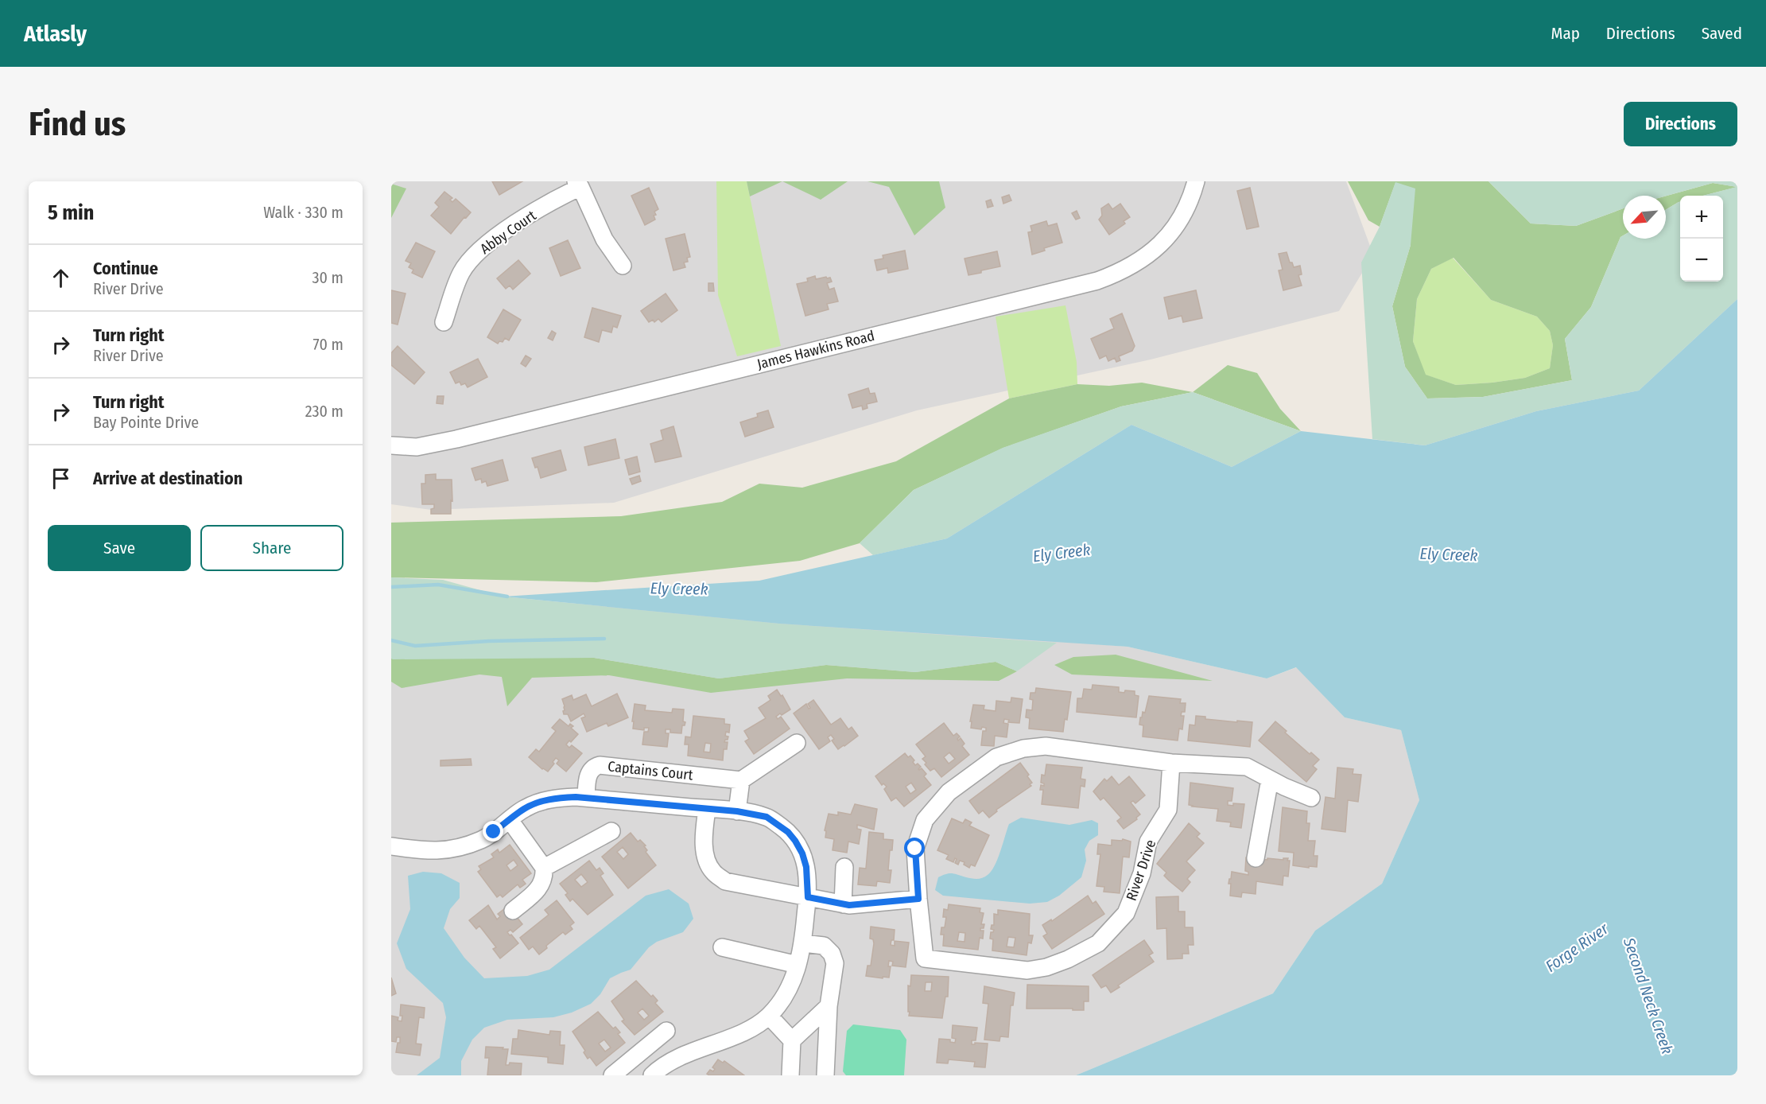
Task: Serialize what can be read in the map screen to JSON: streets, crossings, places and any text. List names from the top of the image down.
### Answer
{
  "streets": {
    "street": [
      "Abby Court",
      "James Hawkins Road",
      "Captains Court",
      "River Drive"
    ]
  },
  "water": ["Ely Creek", "Forge River", "Second Neck Creek"],
  "north": "bottom left",
  "page": {
    "header": "Atlasly",
    "nav": ["Map", "Directions", "Saved"],
    "buttons": [
      "Directions",
      ["Save", "Share"]
    ],
    "title": "Find us",
    "heading": ["5 min", "Walk · 330 m"],
    "map_buttons": ["+", "−"],
    "list": [
      ["Continue", "River Drive", "30 m"],
      ["Turn right", "River Drive", "70 m"],
      ["Turn right", "Bay Pointe Drive", "230 m"],
      "Arrive at destination"
    ]
  }
}
